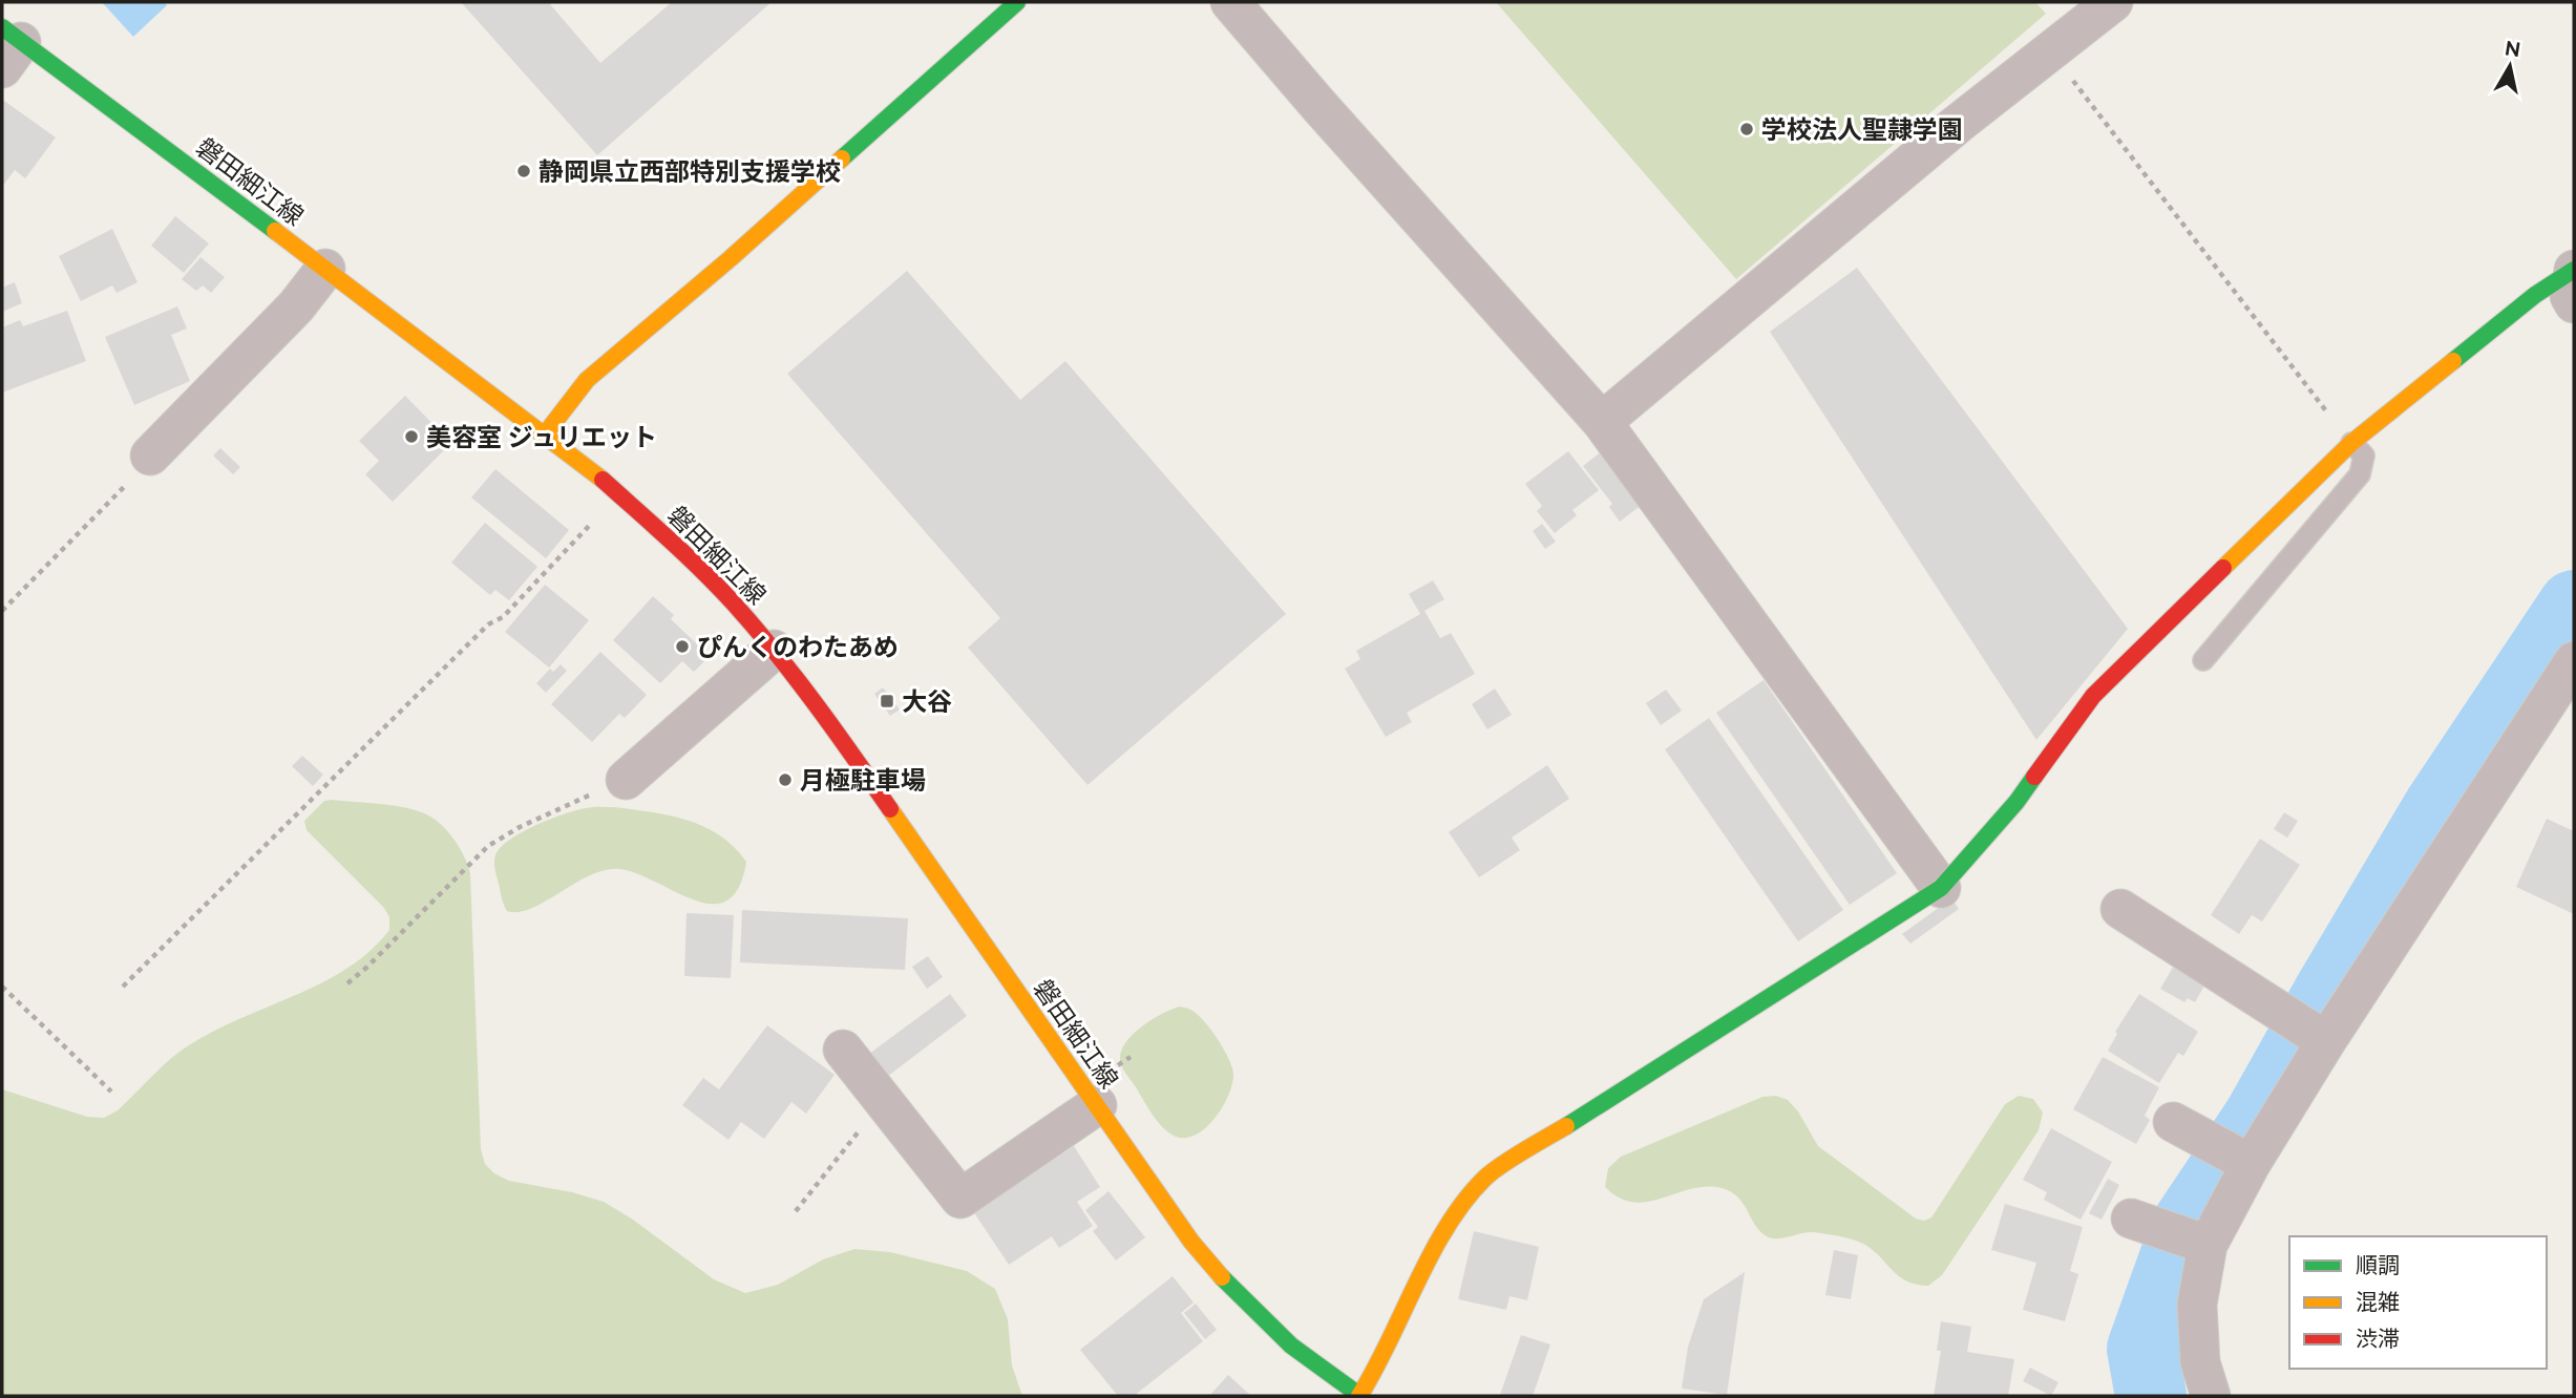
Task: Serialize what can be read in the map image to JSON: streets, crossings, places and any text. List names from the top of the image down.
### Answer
{
  "streets": {
    "street": ["磐田細江線"]
  },
  "places": {
    "other": [
      "学校法人聖隷学園",
      "静岡県立西部特別支援学校",
      "美容室 ジュリエット",
      "ぴんくのわたあめ",
      "月極駐車場"
    ],
    "transit": ["大谷"]
  },
  "legend": ["順調", "混雑", "渋滞"],
  "north": "top"
}
